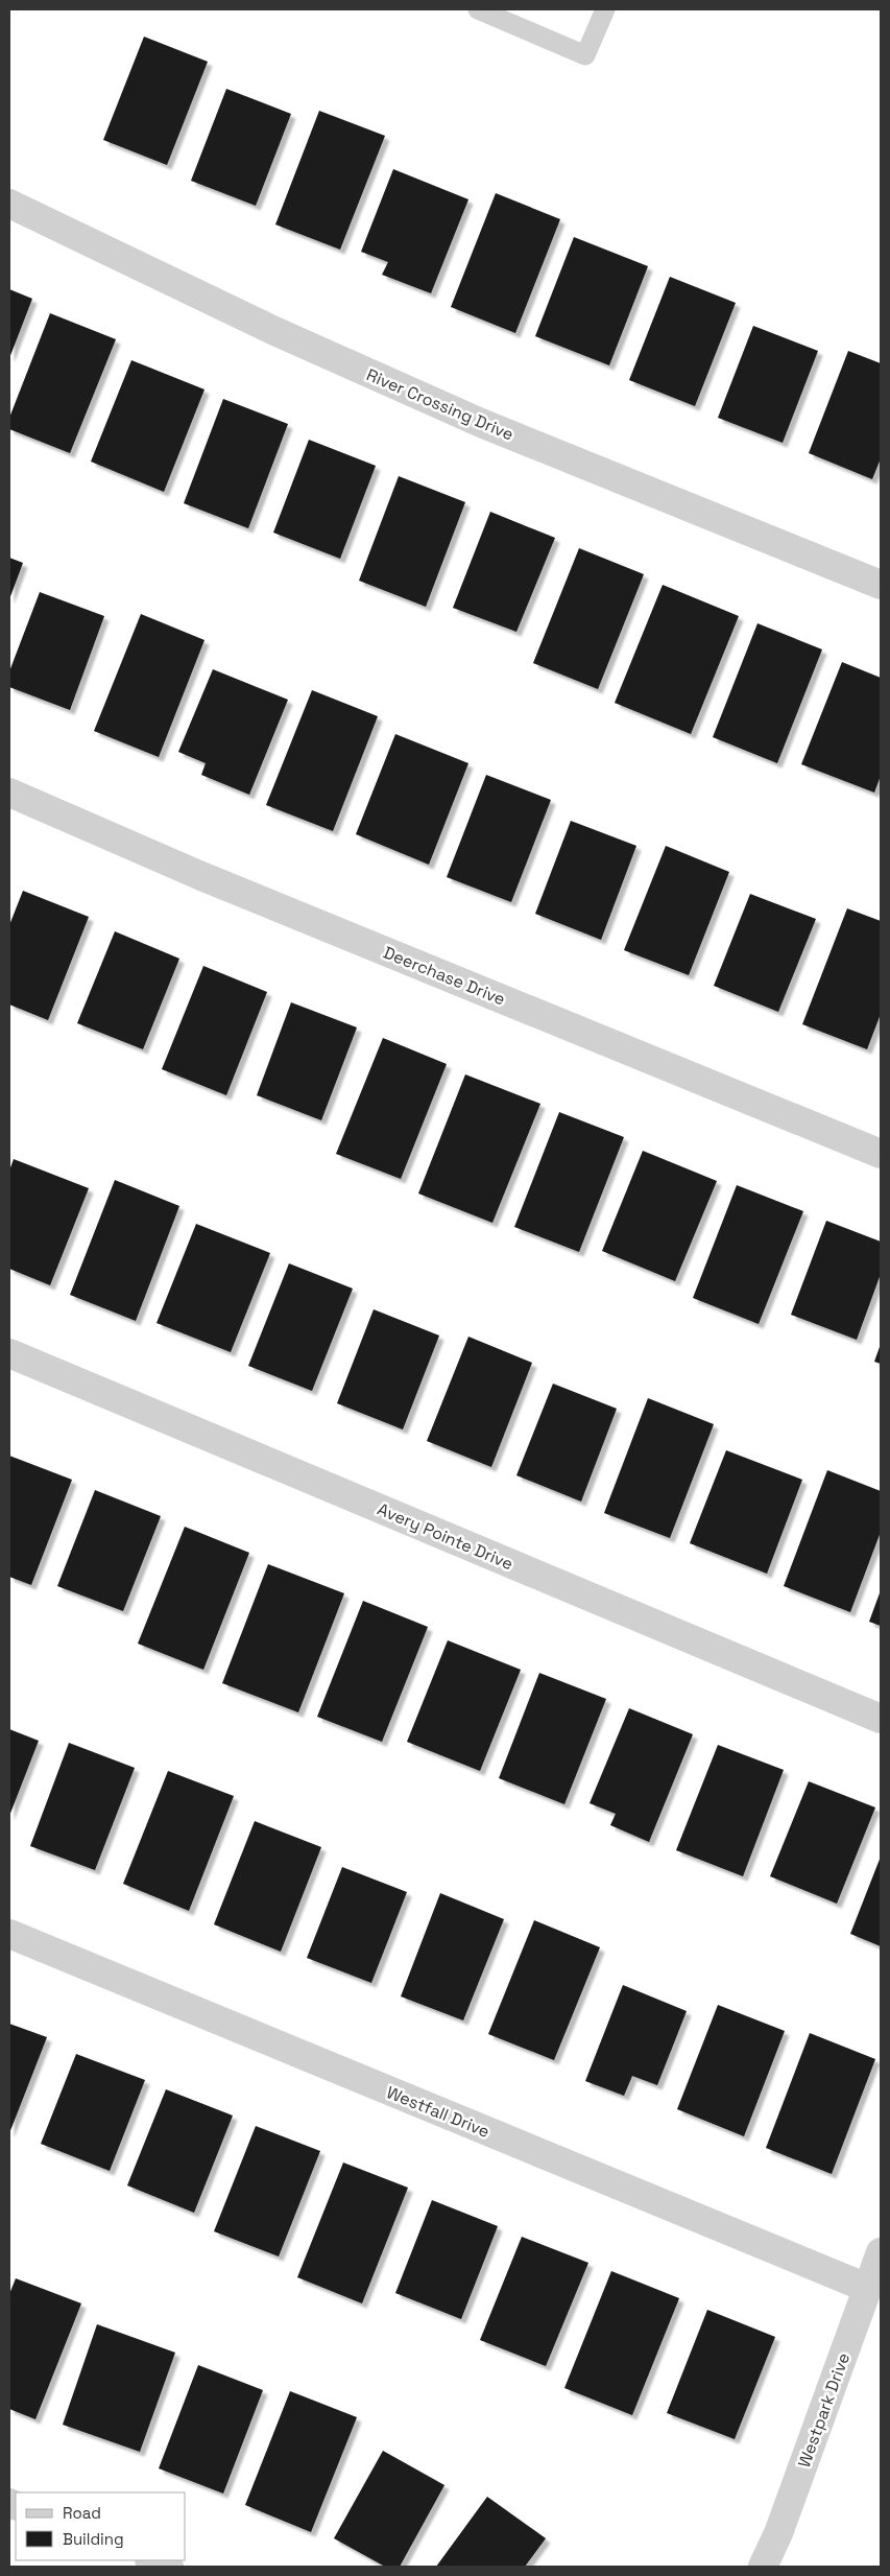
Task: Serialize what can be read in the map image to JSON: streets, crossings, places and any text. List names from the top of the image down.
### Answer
{
  "streets": {
    "street": [
      "River Crossing Drive",
      "Deerchase Drive",
      "Avery Pointe Drive",
      "Westfall Drive",
      "Westpark Drive"
    ]
  },
  "crossings": [
    ["Westfall Drive", "Westpark Drive"]
  ],
  "legend": ["Road", "Building"]
}
